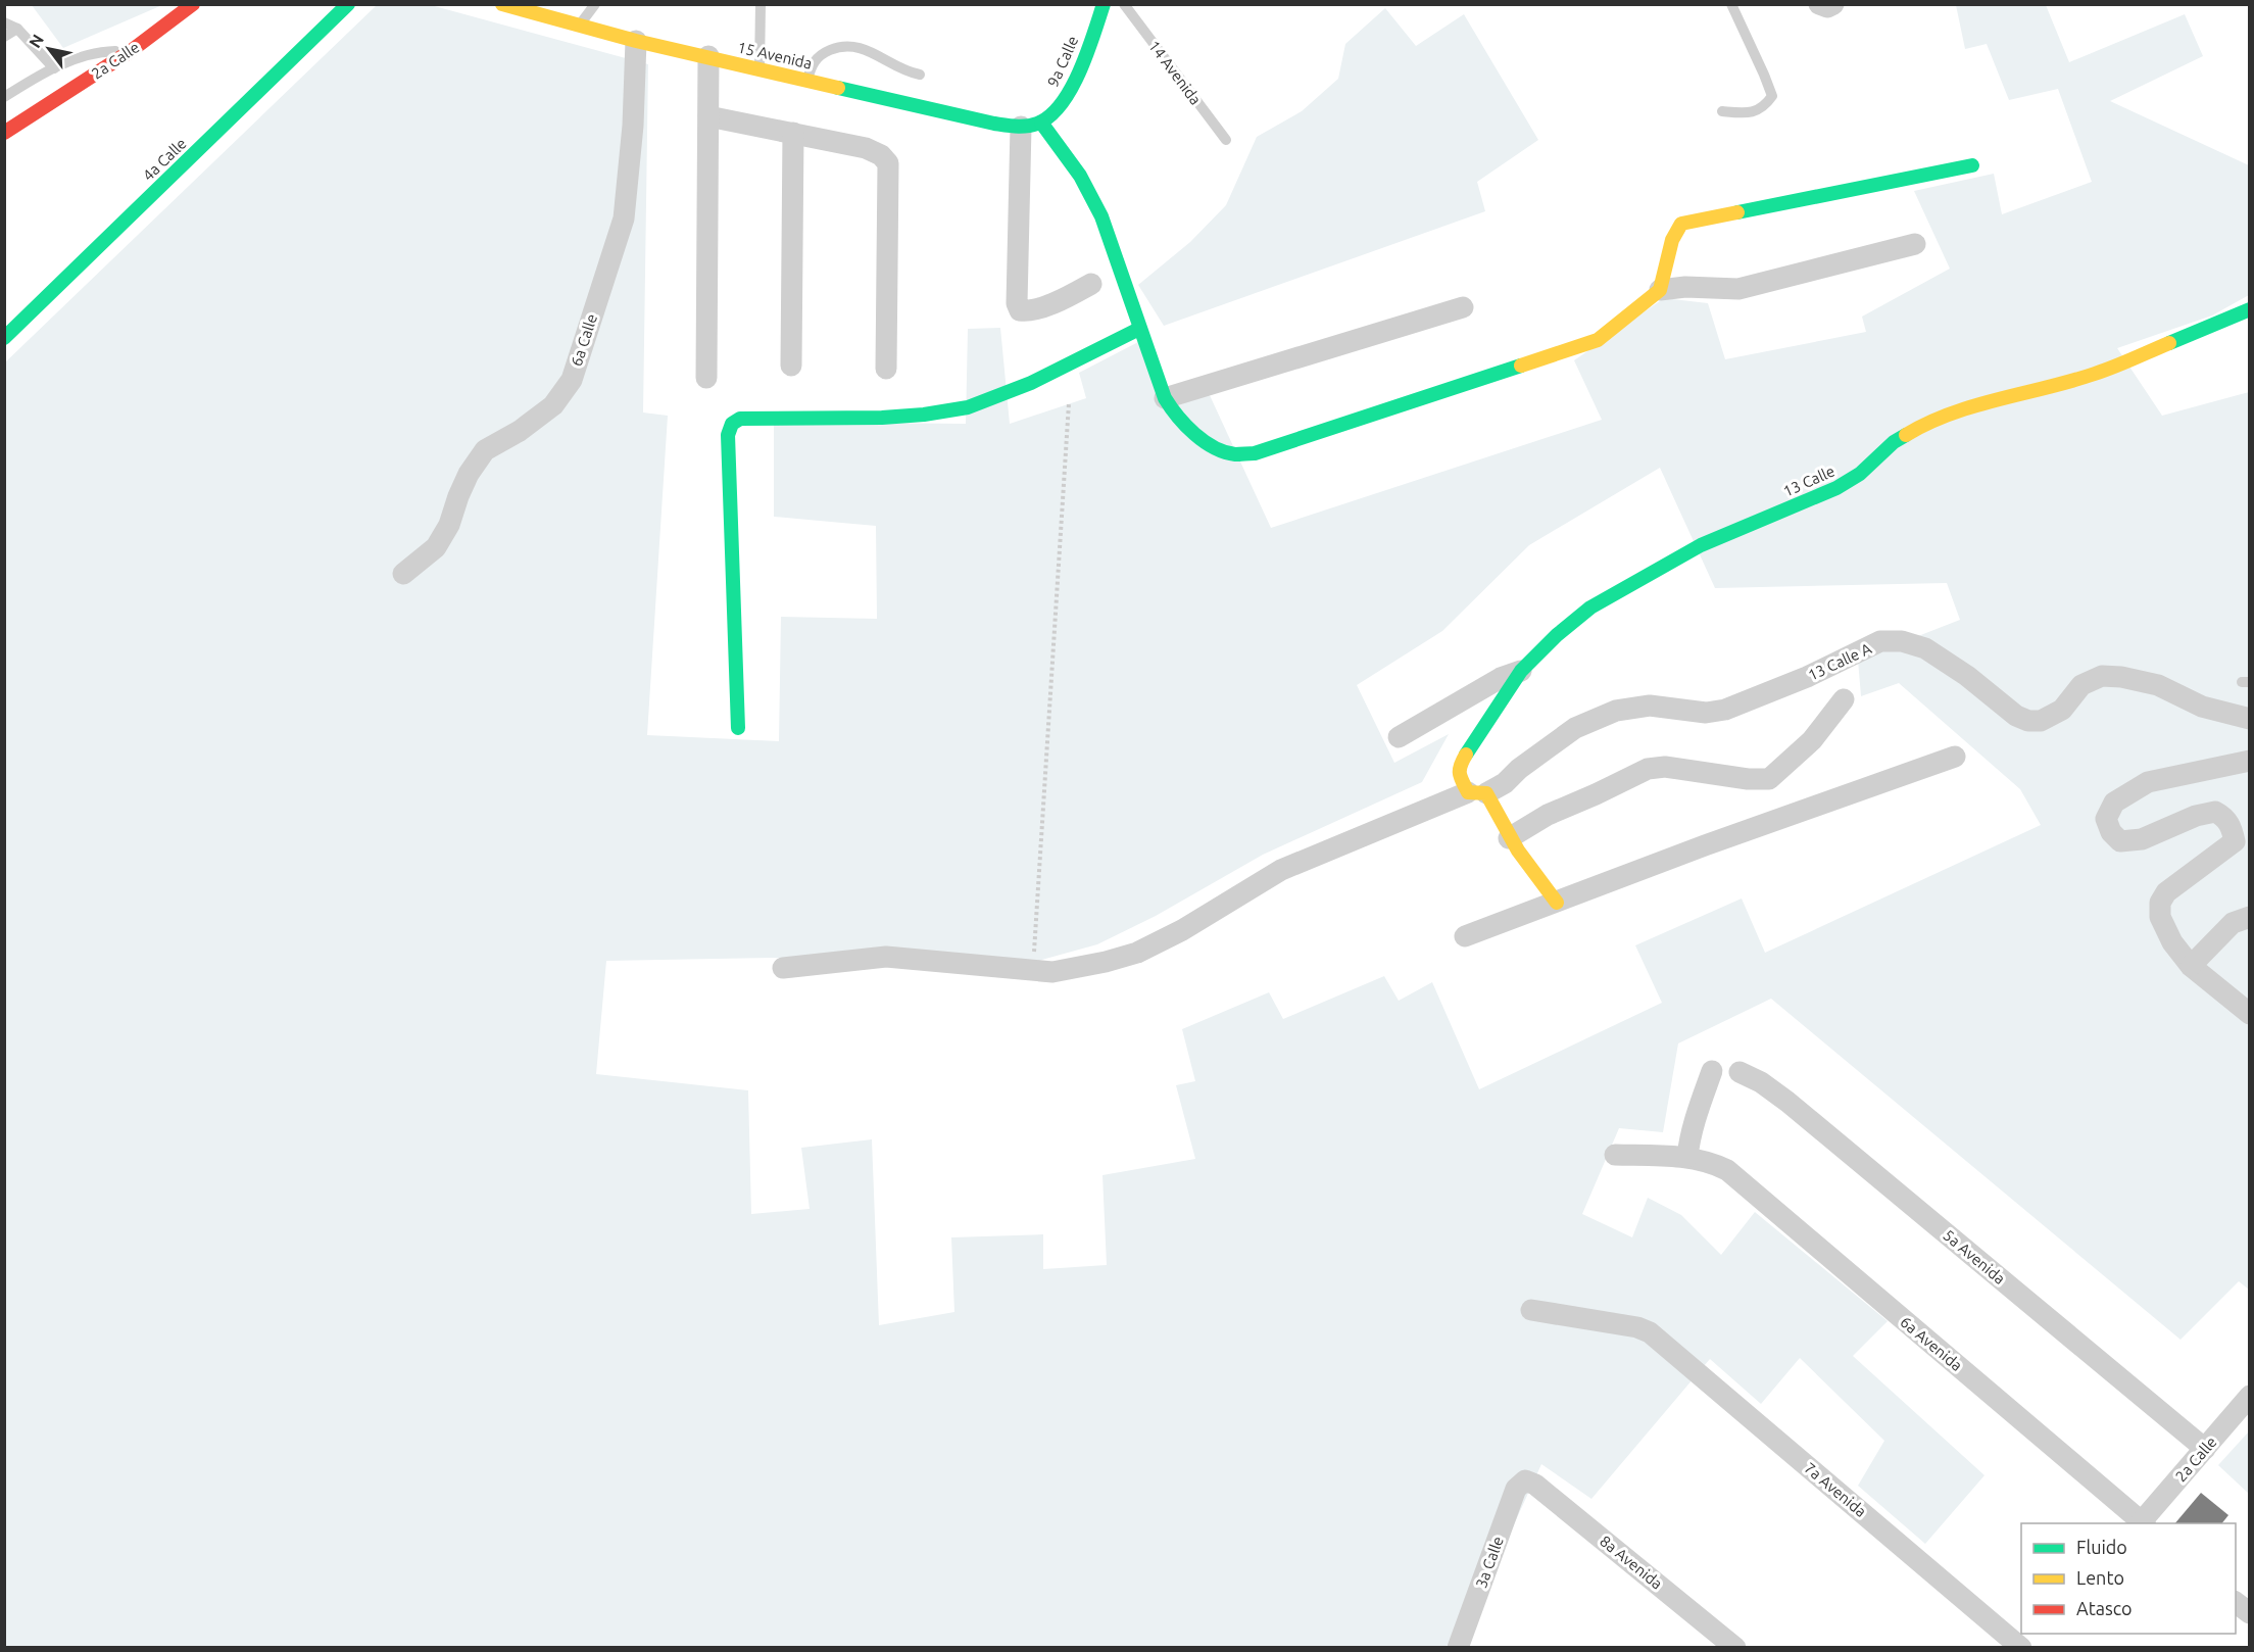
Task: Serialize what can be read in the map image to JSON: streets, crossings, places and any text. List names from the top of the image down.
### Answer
{
  "streets": {
    "street": [
      "15 Avenida",
      "2a Calle",
      "9a Calle",
      "4a Calle",
      "6a Calle",
      "13 Calle",
      "13 Calle A",
      "5a Avenida",
      "6a Avenida",
      "7a Avenida",
      "3a Calle",
      "8a Avenida"
    ],
    "lane": ["14 Avenida"]
  },
  "crossings": [
    ["15 Avenida", "9a Calle"],
    ["15 Avenida", "6a Calle"],
    ["2a Calle", "5a Avenida"],
    ["2a Calle", "6a Avenida"],
    ["13 Calle", "13 Calle A"],
    ["3a Calle", "8a Avenida"]
  ],
  "legend": ["Fluido", "Lento", "Atasco"],
  "north": "top left"
}
